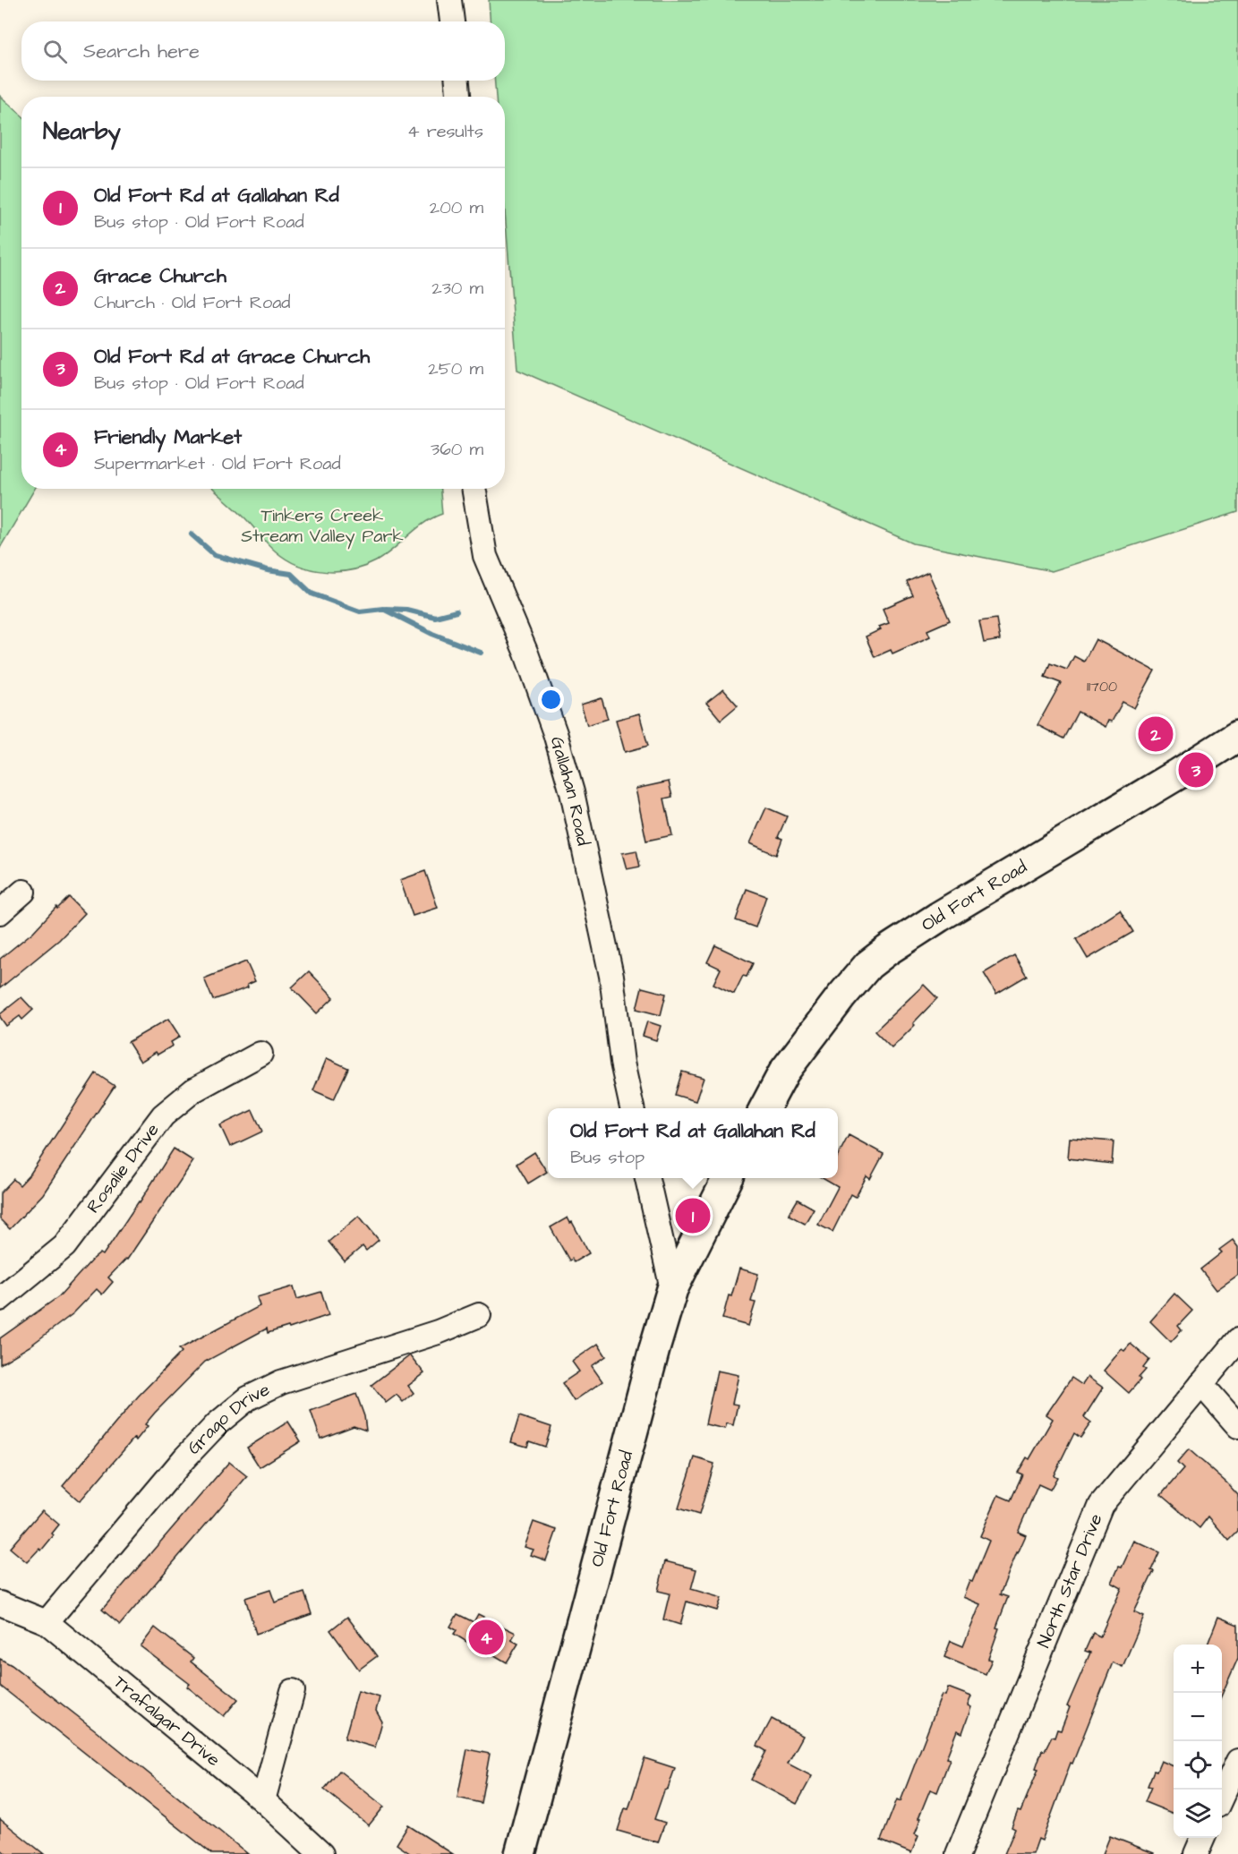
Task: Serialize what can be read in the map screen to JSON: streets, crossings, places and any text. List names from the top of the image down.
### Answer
{
  "streets": {
    "main road": ["Old Fort Road"],
    "street": [
      "Gallahan Road",
      "Rosalie Drive",
      "Grago Drive",
      "North Star Drive",
      "Trafalgar Drive"
    ]
  },
  "crossings": [
    ["Grago Drive", "Trafalgar Drive"]
  ],
  "parks": ["Tinkers Creek Stream Valley Park"],
  "house_numbers": ["11700"],
  "page": {
    "search": "Search here",
    "heading": ["Nearby", "4 results"],
    "list": [
      {
        "mark": "1",
        "name": "Old Fort Rd at Gallahan Rd",
        "note": "Bus stop · Old Fort Road",
        "value": "200 m"
      },
      {
        "mark": "2",
        "name": "Grace Church",
        "note": "Church · Old Fort Road",
        "value": "230 m"
      },
      {
        "mark": "3",
        "name": "Old Fort Rd at Grace Church",
        "note": "Bus stop · Old Fort Road",
        "value": "250 m"
      },
      {
        "mark": "4",
        "name": "Friendly Market",
        "note": "Supermarket · Old Fort Road",
        "value": "360 m"
      }
    ],
    "pins": [
      "2",
      "3",
      "1",
      "4"
    ],
    "popup": ["Old Fort Rd at Gallahan Rd", "Bus stop"],
    "map_buttons": ["+", "−"]
  }
}
